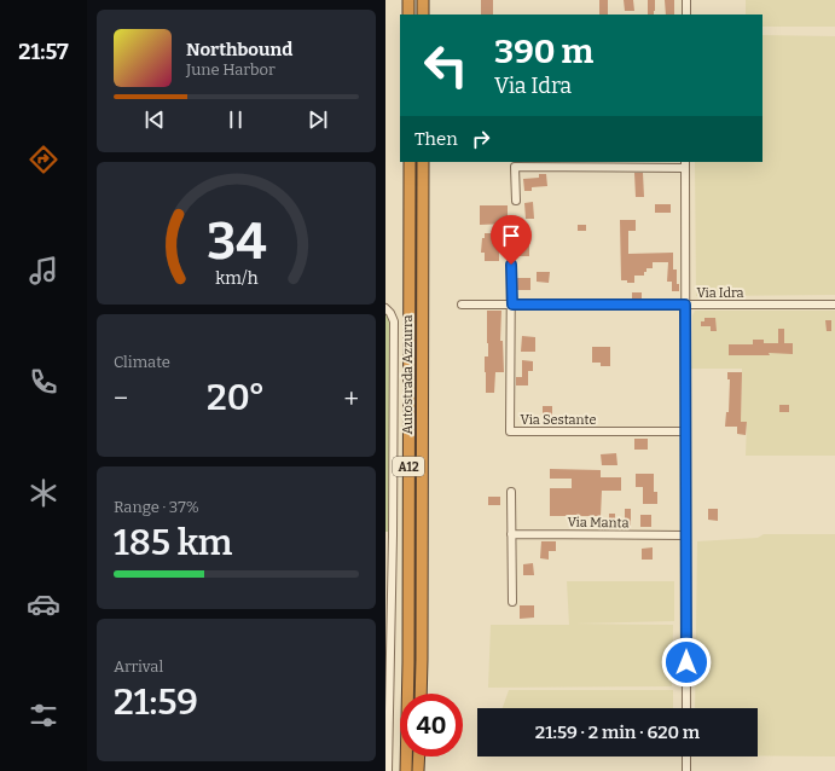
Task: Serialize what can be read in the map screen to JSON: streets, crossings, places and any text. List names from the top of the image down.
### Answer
{
  "streets": {
    "highway": ["Autostrada Azzurra", "A12"],
    "street": ["Via Idra", "Via Sestante", "Via Manta"]
  },
  "crossings": [
    ["Via Idra", "Via Sestante"]
  ],
  "page": {
    "tabs": "21:57",
    "turn": ["390 m", "Via Idra"],
    "song": ["Northbound", "June Harbor"],
    "then": "Then",
    "tile": [
      "Climate",
      ["Range · 37%", "185 km"],
      ["Arrival", "21:59"]
    ],
    "heat": ["−", "20°", "+"],
    "limit": "40",
    "trip": "21:59 · 2 min · 620 m",
    "gauge": ["34", "km/h"]
  }
}
